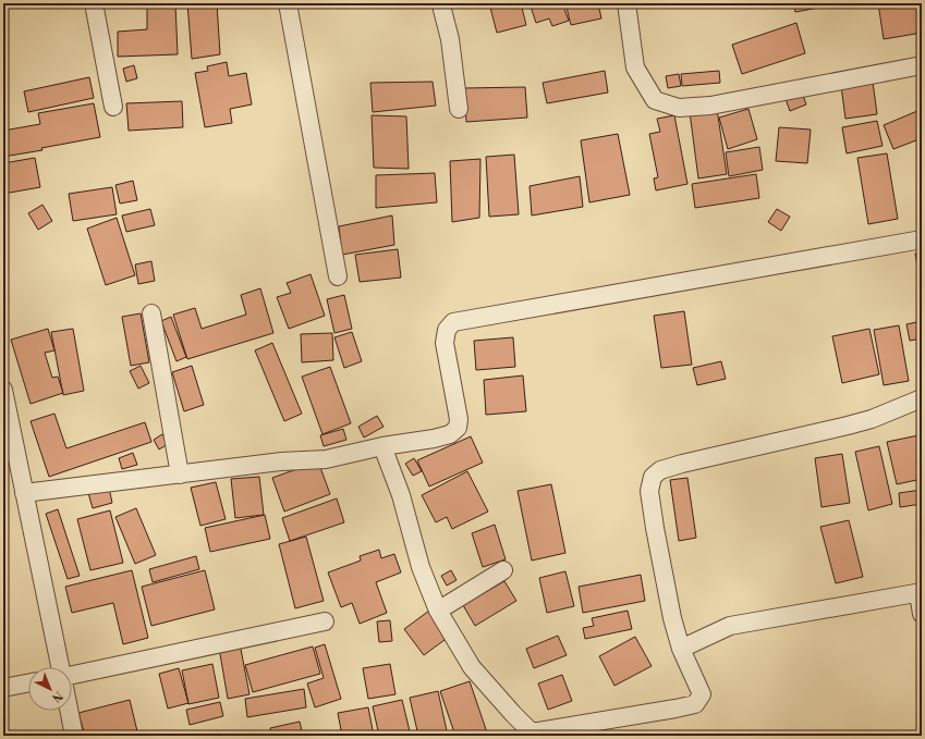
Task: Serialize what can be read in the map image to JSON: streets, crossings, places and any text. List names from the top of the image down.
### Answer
{
  "north": "bottom right"
}
